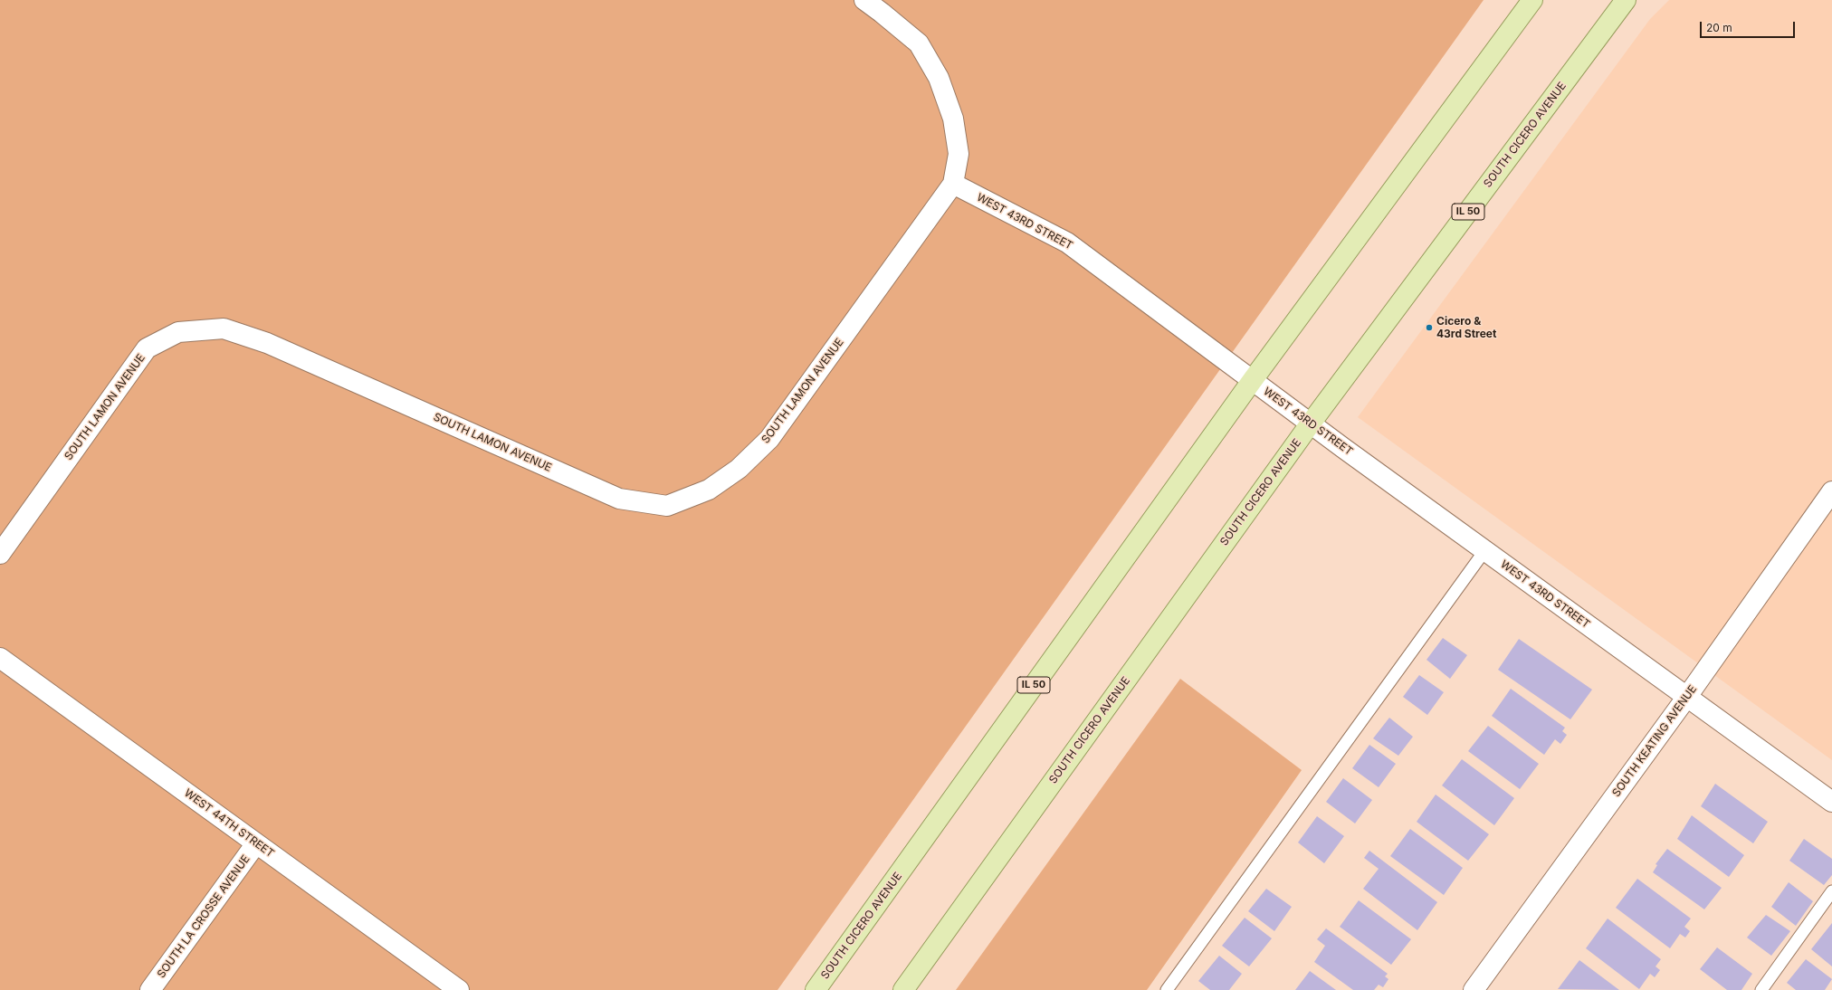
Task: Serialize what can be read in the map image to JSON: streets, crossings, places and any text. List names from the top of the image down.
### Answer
{
  "streets": {
    "main road": ["SOUTH CICERO AVENUE", "IL 50"],
    "street": [
      "WEST 43RD STREET",
      "SOUTH LAMON AVENUE",
      "SOUTH KEATING AVENUE",
      "WEST 44TH STREET",
      "SOUTH LA CROSSE AVENUE"
    ]
  },
  "crossings": [
    ["SOUTH CICERO AVENUE", "WEST 43RD STREET"],
    ["WEST 43RD STREET", "SOUTH LAMON AVENUE"],
    ["WEST 43RD STREET", "SOUTH KEATING AVENUE"],
    ["WEST 44TH STREET", "SOUTH LA CROSSE AVENUE"]
  ],
  "places": ["Cicero & 43rd Street"],
  "scale_bar": "20 m"
}
